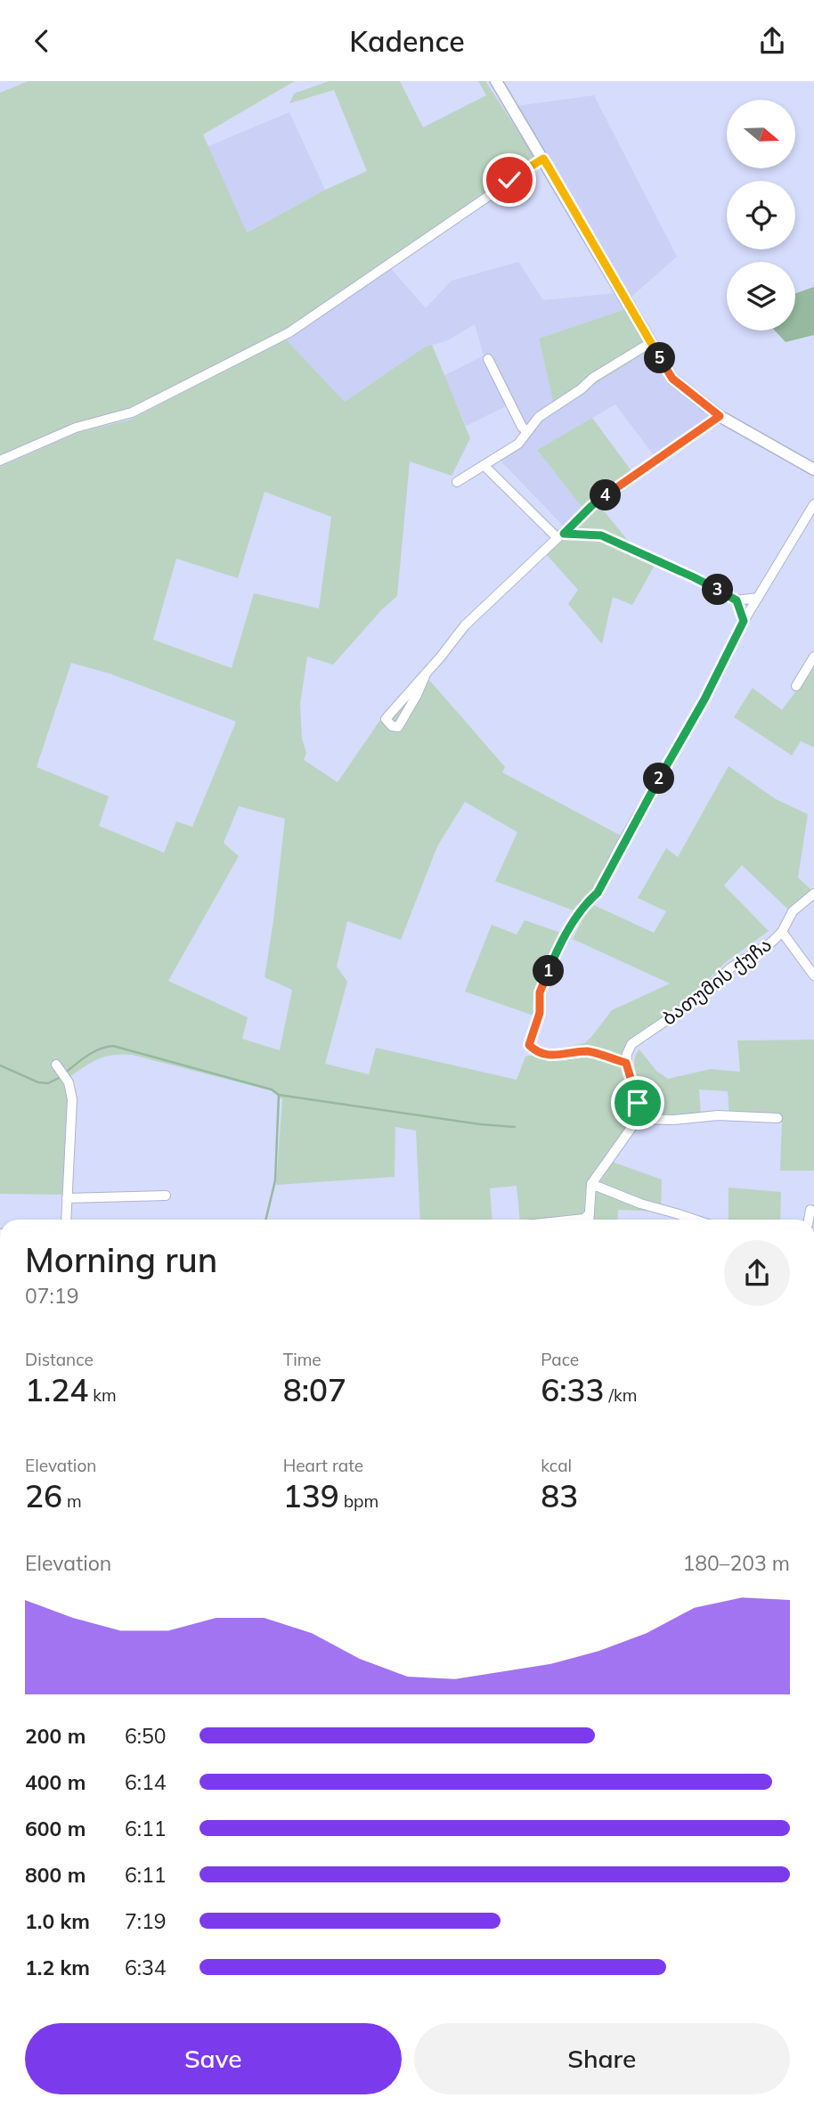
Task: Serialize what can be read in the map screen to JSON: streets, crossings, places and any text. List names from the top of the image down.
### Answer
{
  "streets": {
    "street": ["ბათუმის ქუჩა"]
  },
  "north": "right",
  "page": {
    "header": "Kadence",
    "pins": [
      "5",
      "4",
      "3",
      "2",
      "1"
    ],
    "heading": ["Morning run", "07:19"],
    "stats": [
      ["Distance", "1.24 km"],
      ["Time", "8:07"],
      ["Pace", "6:33 /km"],
      ["Elevation", "26 m"],
      ["Heart rate", "139 bpm"],
      ["kcal", "83"]
    ],
    "chart": ["Elevation", "180–203 m"],
    "list": [
      {
        "name": "200 m",
        "note": "6:50"
      },
      {
        "name": "400 m",
        "note": "6:14"
      },
      {
        "name": "600 m",
        "note": "6:11"
      },
      {
        "name": "800 m",
        "note": "6:11"
      },
      {
        "name": "1.0 km",
        "note": "7:19"
      },
      {
        "name": "1.2 km",
        "note": "6:34"
      }
    ],
    "buttons": ["Save", "Share"]
  }
}
